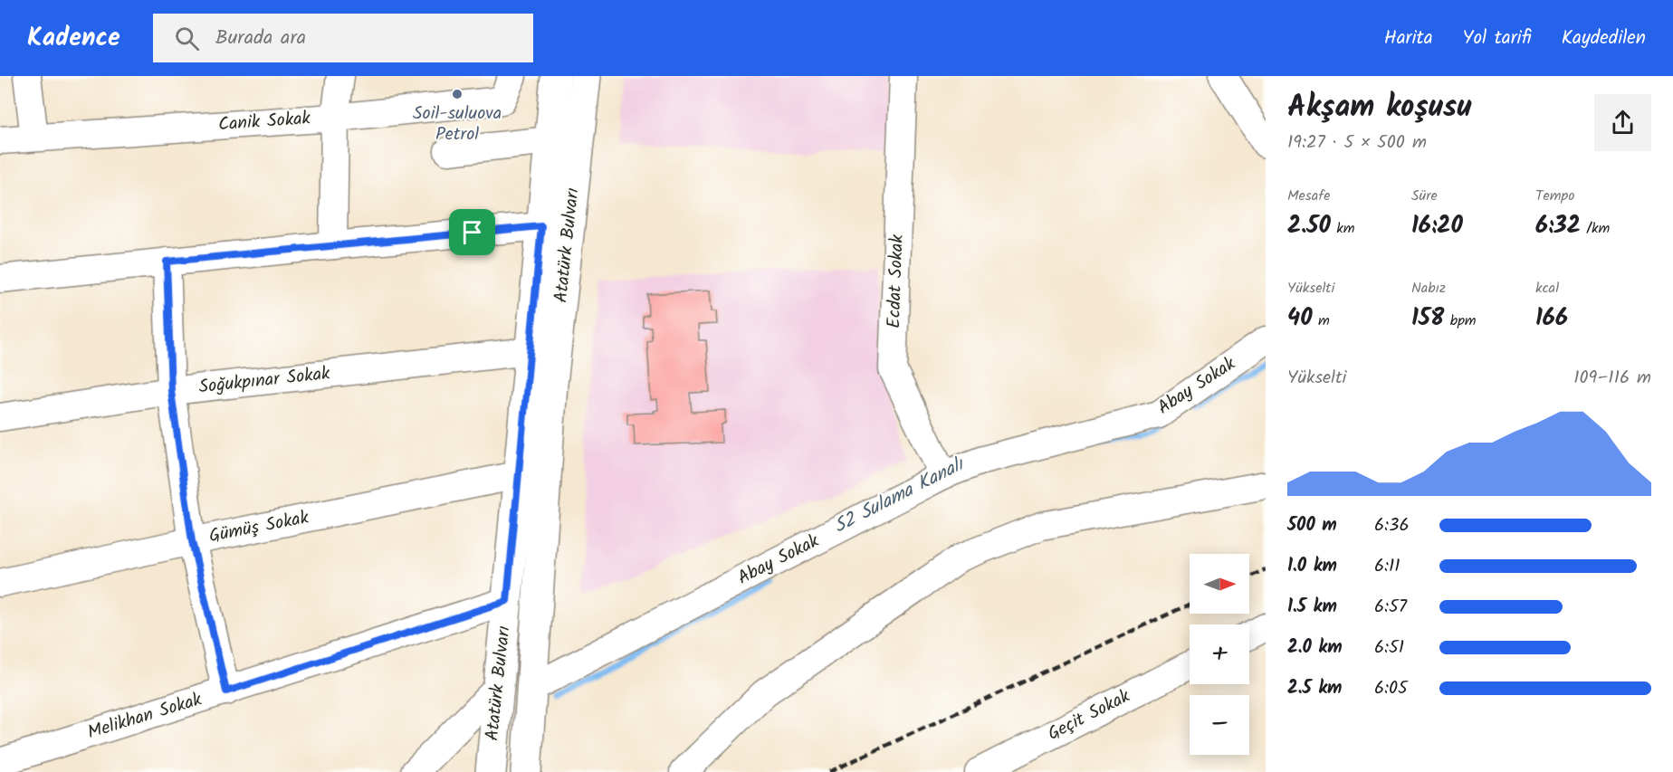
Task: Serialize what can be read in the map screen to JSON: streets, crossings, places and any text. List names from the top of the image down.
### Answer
{
  "streets": {
    "main road": ["Atatürk Bulvarı"],
    "street": [
      "Canik Sokak",
      "Ecdat Sokak",
      "Soğukpınar Sokak",
      "Abay Sokak",
      "Gümüş Sokak",
      "Geçit Sokak",
      "Melikhan Sokak"
    ]
  },
  "crossings": [
    ["Atatürk Bulvarı", "Soğukpınar Sokak"],
    ["Atatürk Bulvarı", "Abay Sokak"],
    ["Atatürk Bulvarı", "Gümüş Sokak"],
    ["Atatürk Bulvarı", "Melikhan Sokak"],
    ["Ecdat Sokak", "Abay Sokak"]
  ],
  "water": ["S2 Sulama Kanalı"],
  "places": ["Soil-suluova Petrol"],
  "north": "right",
  "page": {
    "header": "Kadence",
    "search": "Burada ara",
    "nav": ["Harita", "Yol tarifi", "Kaydedilen"],
    "heading": ["Akşam koşusu", "19:27 · 5 × 500 m"],
    "stats": [
      ["Mesafe", "2.50 km"],
      ["Süre", "16:20"],
      ["Tempo", "6:32 /km"],
      ["Yükselti", "40 m"],
      ["Nabız", "158 bpm"],
      ["kcal", "166"]
    ],
    "chart": ["Yükselti", "109–116 m"],
    "list": [
      {
        "name": "500 m",
        "note": "6:36"
      },
      {
        "name": "1.0 km",
        "note": "6:11"
      },
      {
        "name": "1.5 km",
        "note": "6:57"
      },
      {
        "name": "2.0 km",
        "note": "6:51"
      },
      {
        "name": "2.5 km",
        "note": "6:05"
      }
    ],
    "map_buttons": ["+", "−"]
  }
}
